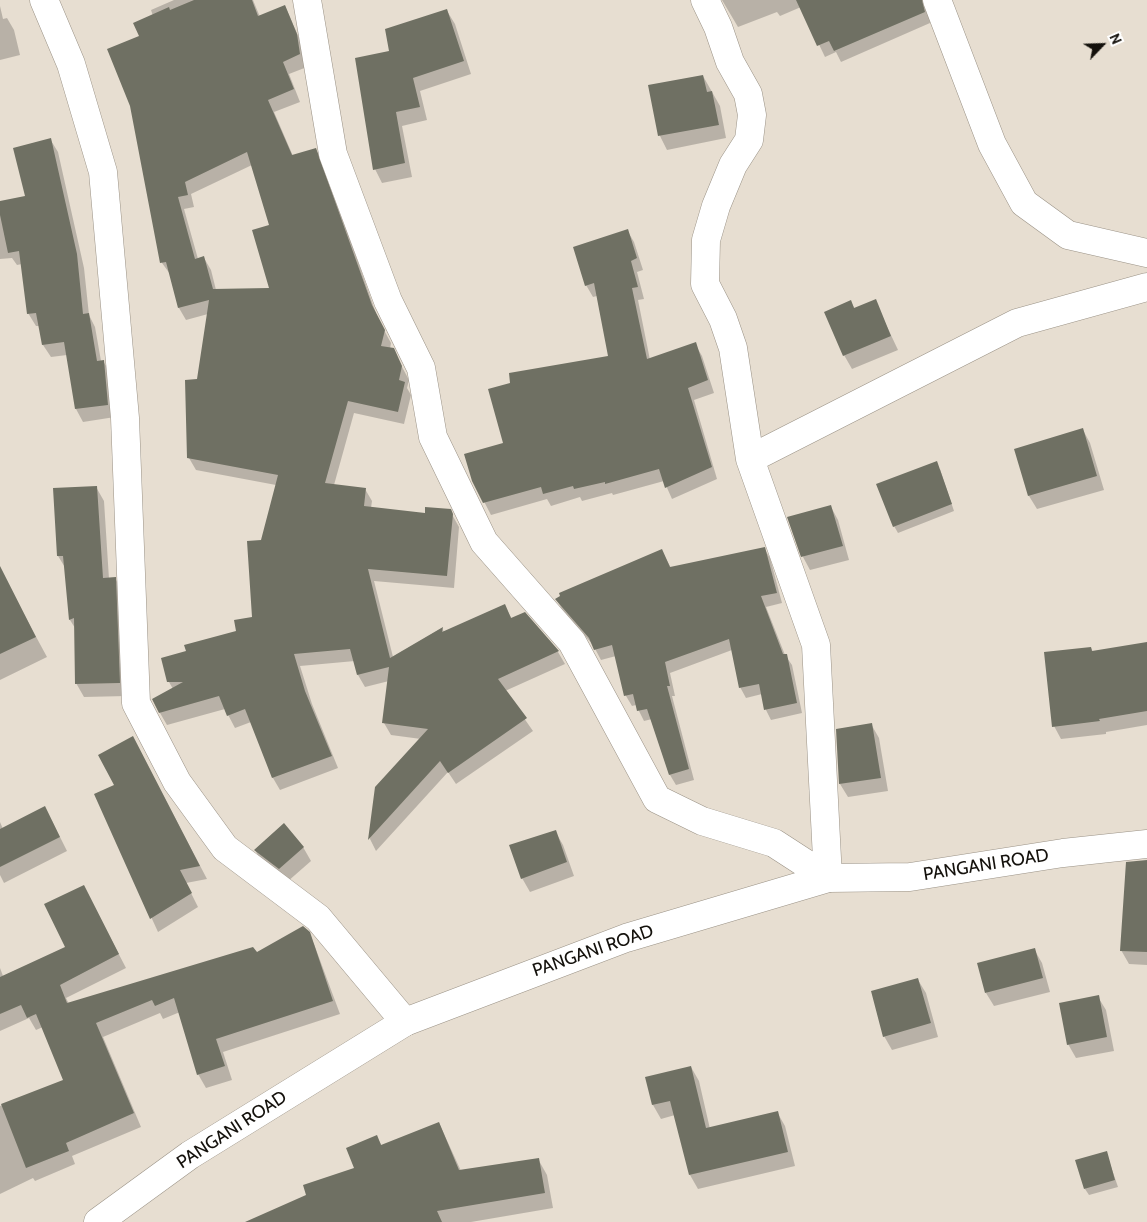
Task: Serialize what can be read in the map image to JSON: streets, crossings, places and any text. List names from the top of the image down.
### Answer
{
  "streets": {
    "street": ["PANGANI ROAD"]
  },
  "north": "top right"
}
